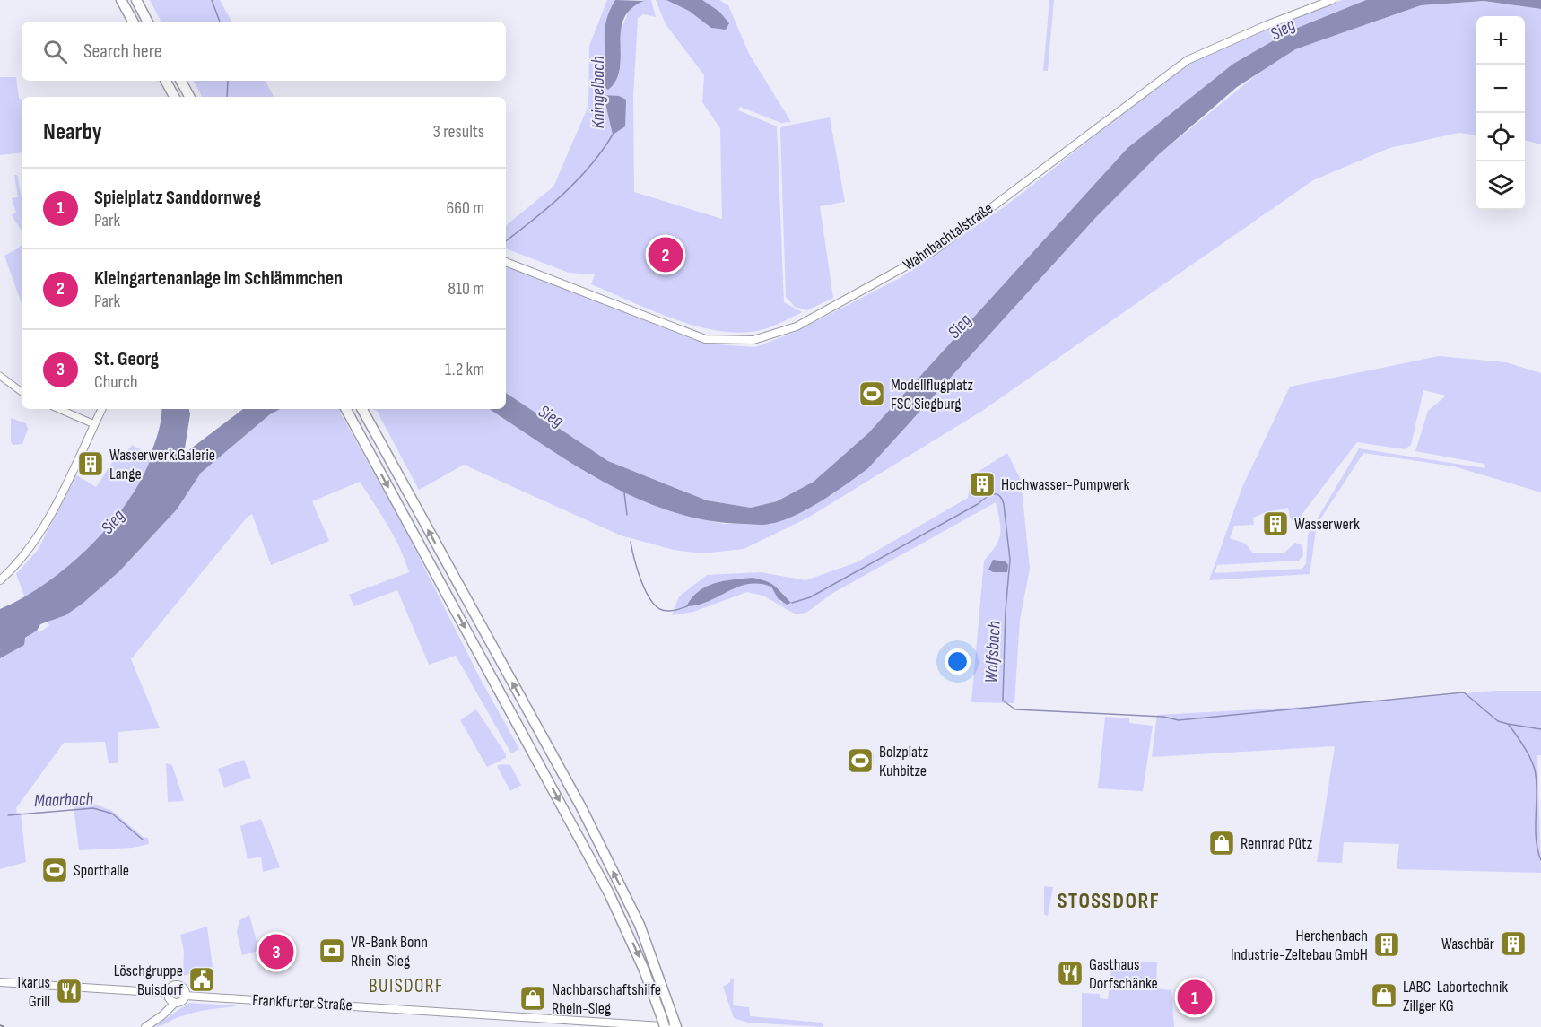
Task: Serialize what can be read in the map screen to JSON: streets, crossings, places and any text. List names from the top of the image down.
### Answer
{
  "streets": {
    "main road": ["Wahnbachtalstraße", "Frankfurter Straße"]
  },
  "districts": ["STOSSDORF", "BUISDORF"],
  "water": [
    "Sieg",
    "Kningelbach",
    "Wolfsbach",
    "Maarbach"
  ],
  "places": {
    "sports": ["Modellflugplatz FSC Siegburg", "Bolzplatz Kuhbitze", "Sporthalle"],
    "building": [
      "Wasserwerk.Galerie Lange",
      "Hochwasser-Pumpwerk",
      "Wasserwerk",
      "Waschbär",
      "Herchenbach Industrie-Zeltebau GmbH"
    ],
    "shop": ["Rennrad Pütz", "LABC-Labortechnik Zillger KG", "Nachbarschaftshilfe Rhein-Sieg"],
    "bank": ["VR-Bank Bonn Rhein-Sieg"],
    "restaurant": ["Gasthaus Dorfschänke", "Ikarus Grill"],
    "public building": ["Löschgruppe Buisdorf"]
  },
  "page": {
    "map_buttons": ["+", "−"],
    "search": "Search here",
    "heading": ["Nearby", "3 results"],
    "list": [
      {
        "mark": "1",
        "name": "Spielplatz Sanddornweg",
        "note": "Park",
        "value": "660 m"
      },
      {
        "mark": "2",
        "name": "Kleingartenanlage im Schlämmchen",
        "note": "Park",
        "value": "810 m"
      },
      {
        "mark": "3",
        "name": "St. Georg",
        "note": "Church",
        "value": "1.2 km"
      }
    ],
    "pins": ["2", "3", "1"]
  }
}
